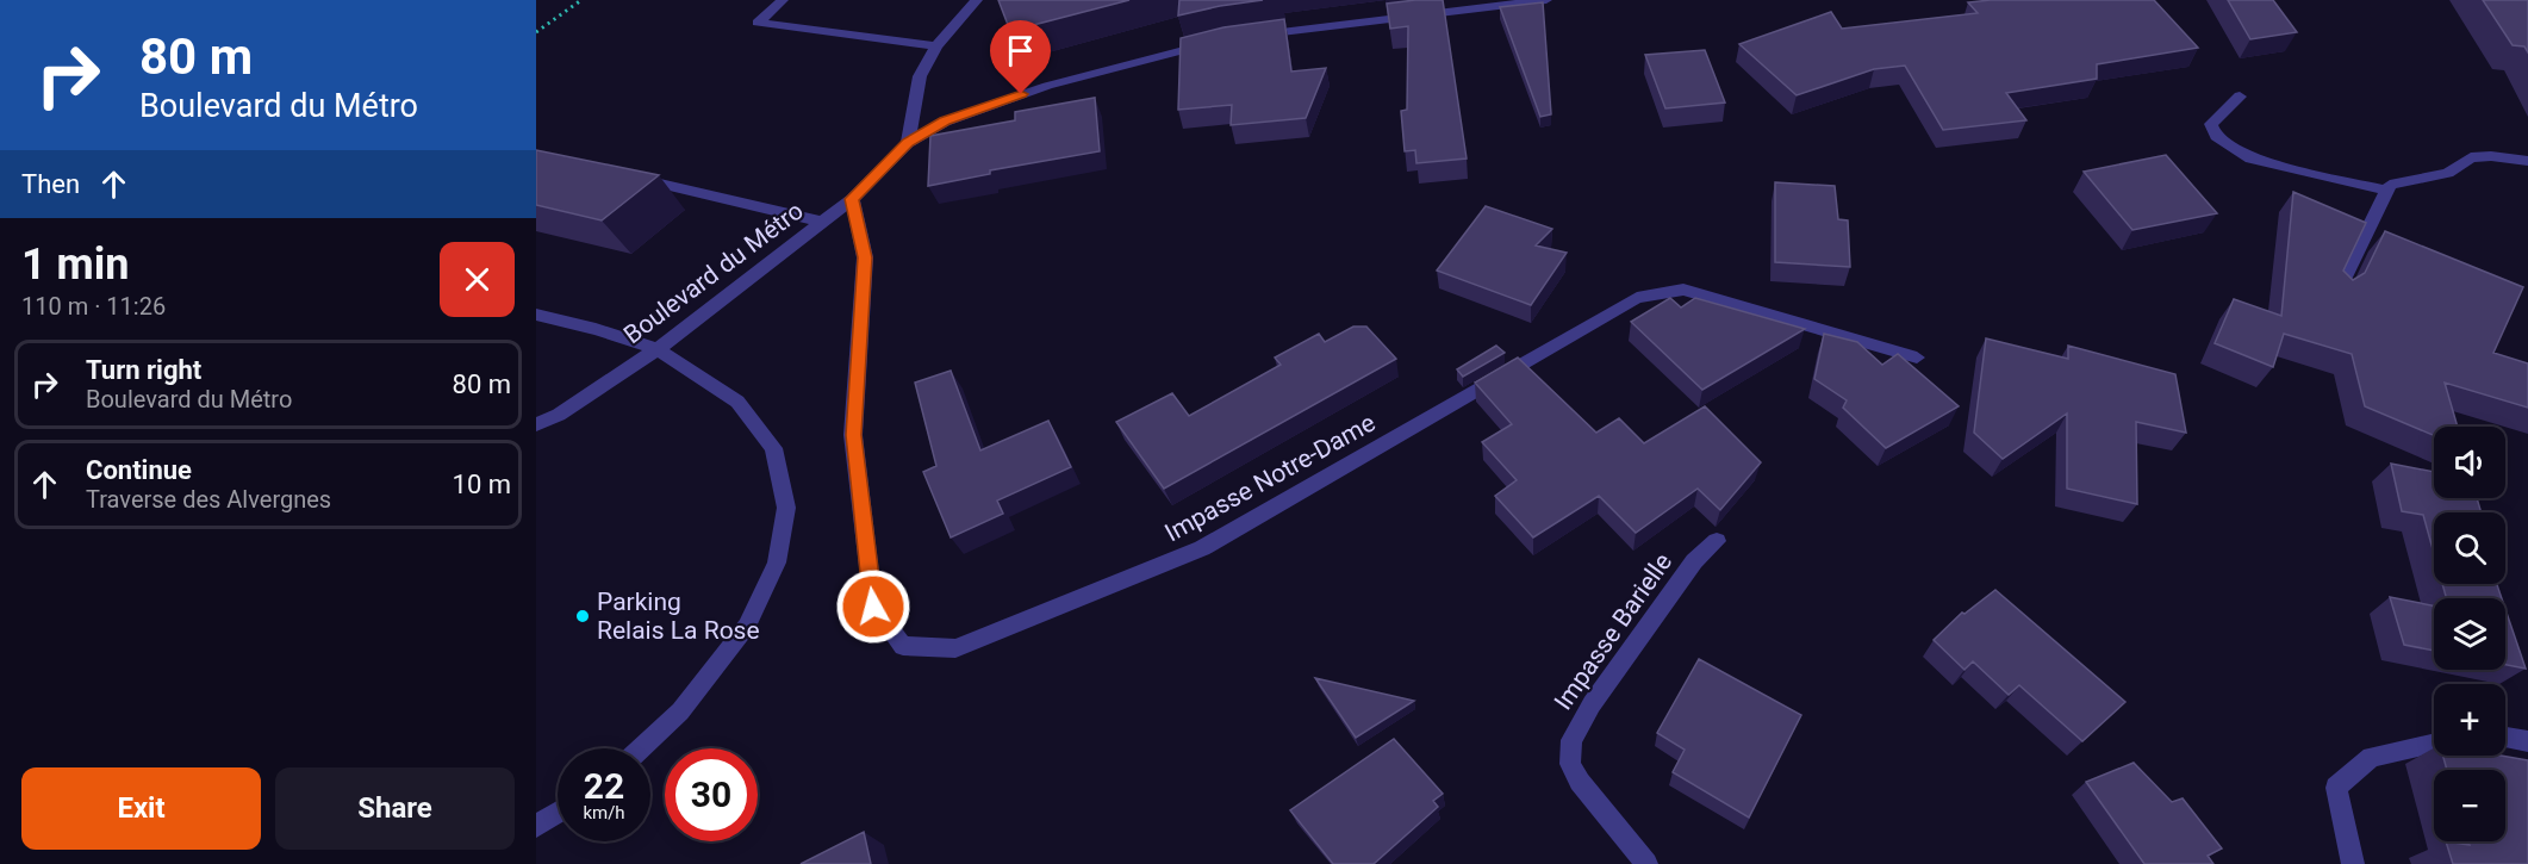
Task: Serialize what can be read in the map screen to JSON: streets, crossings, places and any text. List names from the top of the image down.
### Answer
{
  "streets": {
    "street": ["Boulevard du Métro", "Impasse Notre-Dame", "Impasse Barielle"]
  },
  "crossings": [
    ["Boulevard du Métro", "Impasse Notre-Dame"]
  ],
  "places": ["Parking Relais La Rose"],
  "page": {
    "turn": ["80 m", "Boulevard du Métro"],
    "then": "Then",
    "heading": ["1 min", "110 m · 11:26"],
    "list": [
      {
        "name": "Turn right",
        "note": "Boulevard du Métro",
        "value": "80 m"
      },
      {
        "name": "Continue",
        "note": "Traverse des Alvergnes",
        "value": "10 m"
      }
    ],
    "map_buttons": ["+", "−"],
    "speed": "22 km/h",
    "limit": "30",
    "buttons": ["Exit", "Share"]
  }
}
